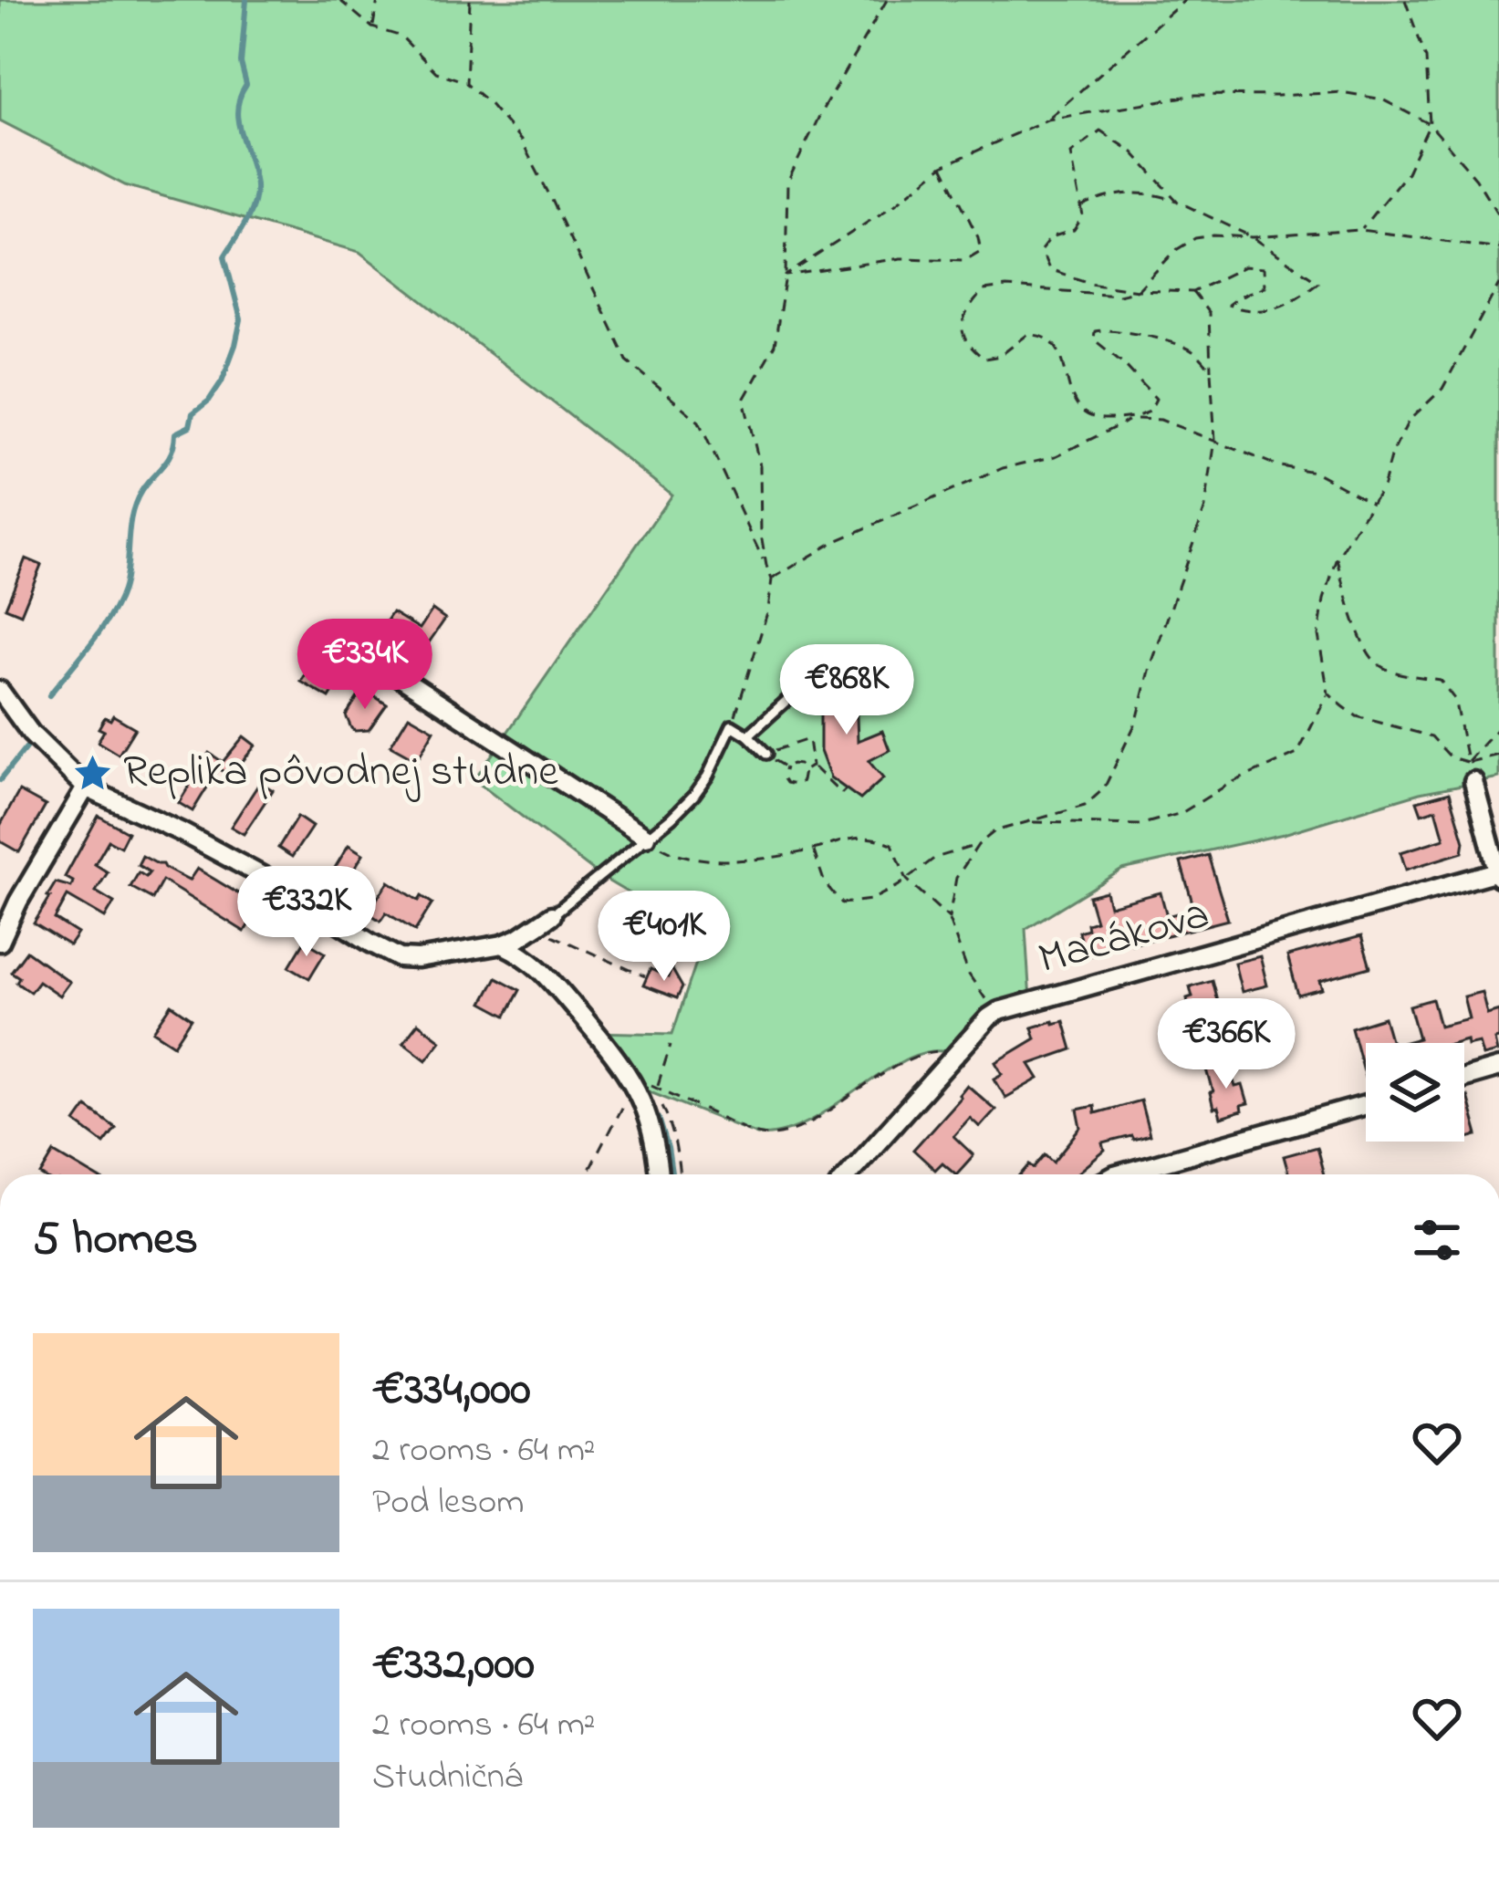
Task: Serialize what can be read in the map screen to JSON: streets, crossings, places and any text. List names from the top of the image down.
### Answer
{
  "streets": {
    "street": ["Macákova"]
  },
  "places": {
    "place": ["Replika pôvodnej studne"]
  },
  "page": {
    "price": [
      "€334K",
      "€868K",
      "€332K",
      "€401K",
      "€366K"
    ],
    "heading": "5 homes",
    "list": [
      {
        "name": "€334,000",
        "note": "2 rooms · 64 m² · Pod lesom"
      },
      {
        "name": "€332,000",
        "note": "2 rooms · 64 m² · Studničná"
      }
    ]
  }
}
